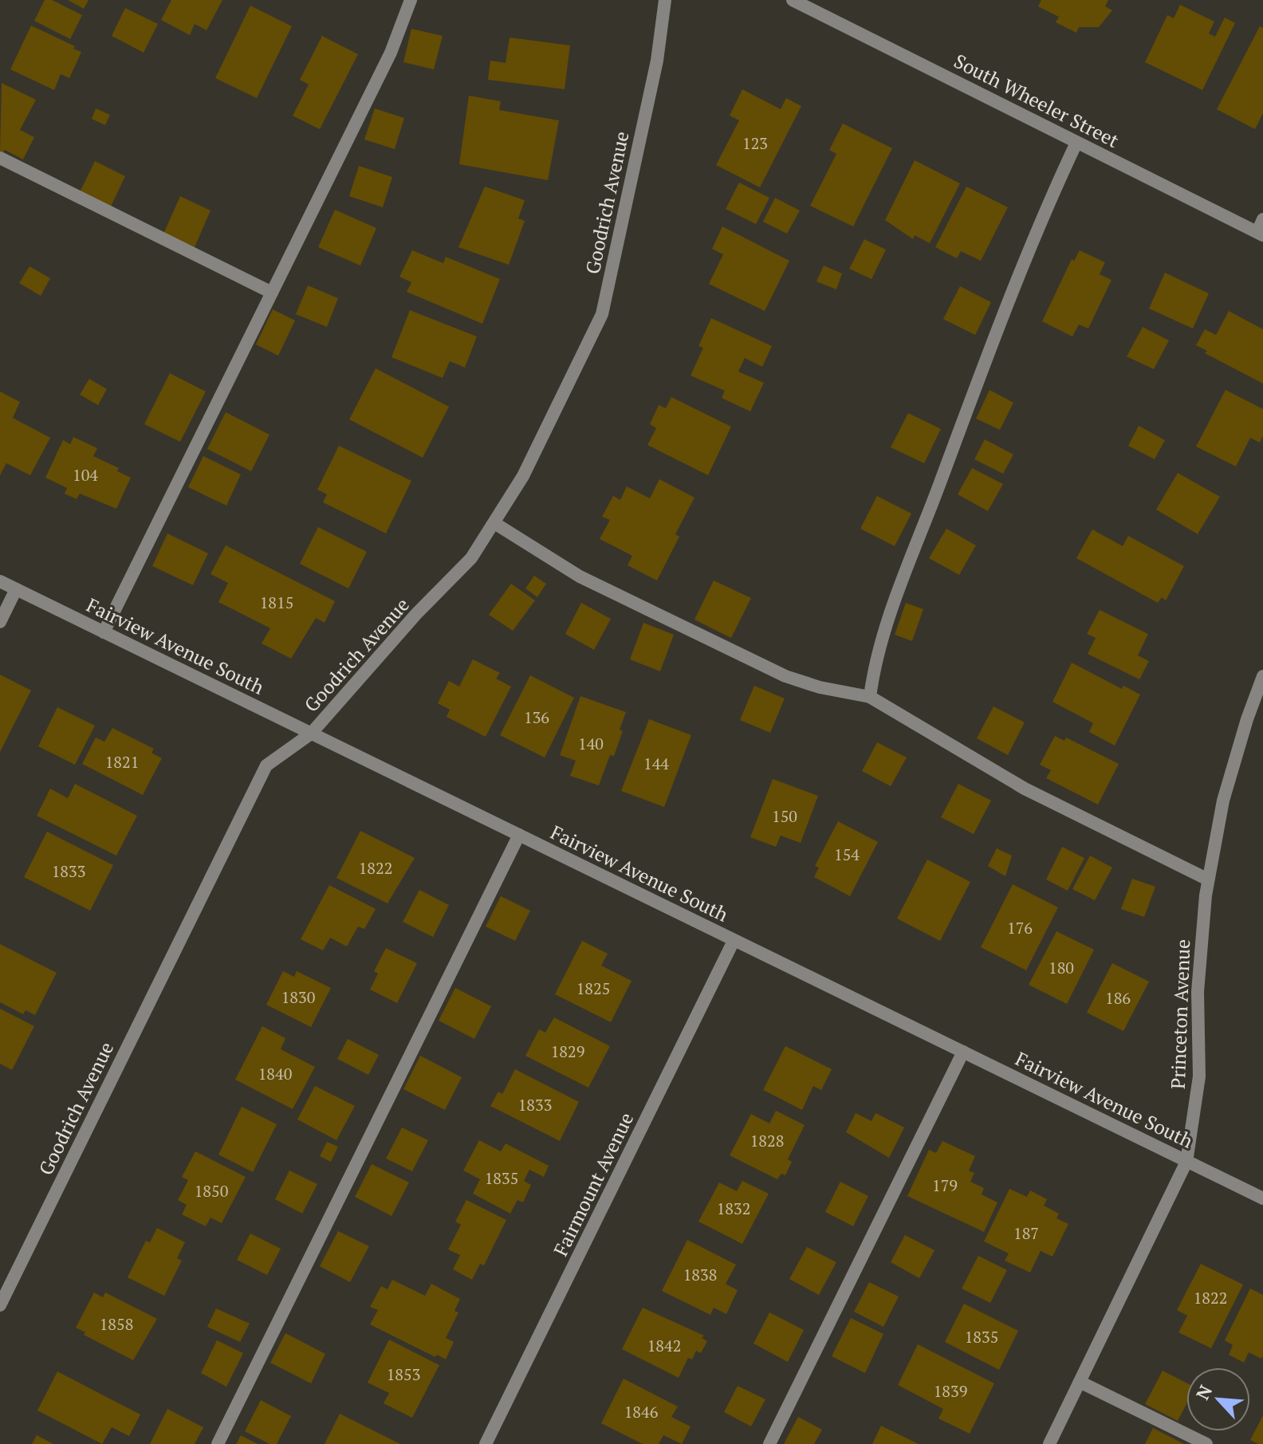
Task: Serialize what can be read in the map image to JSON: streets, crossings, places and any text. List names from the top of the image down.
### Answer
{
  "streets": {
    "street": [
      "South Wheeler Street",
      "Goodrich Avenue",
      "Fairview Avenue South",
      "Princeton Avenue",
      "Fairmount Avenue"
    ]
  },
  "crossings": [
    ["Goodrich Avenue", "Fairview Avenue South"],
    ["Fairview Avenue South", "Princeton Avenue"],
    ["Fairview Avenue South", "Fairmount Avenue"]
  ],
  "house_numbers": [
    "123",
    "104",
    "1815",
    "136",
    "140",
    "1821",
    "144",
    "150",
    "154",
    "1822",
    "1833",
    "176",
    "180",
    "1825",
    "1830",
    "186",
    "1829",
    "1840",
    "1833",
    "1828",
    "1835",
    "179",
    "1850",
    "1832",
    "187",
    "1838",
    "1822",
    "1858",
    "1835",
    "1842",
    "1853",
    "1839",
    "1846"
  ],
  "north": "top left"
}
